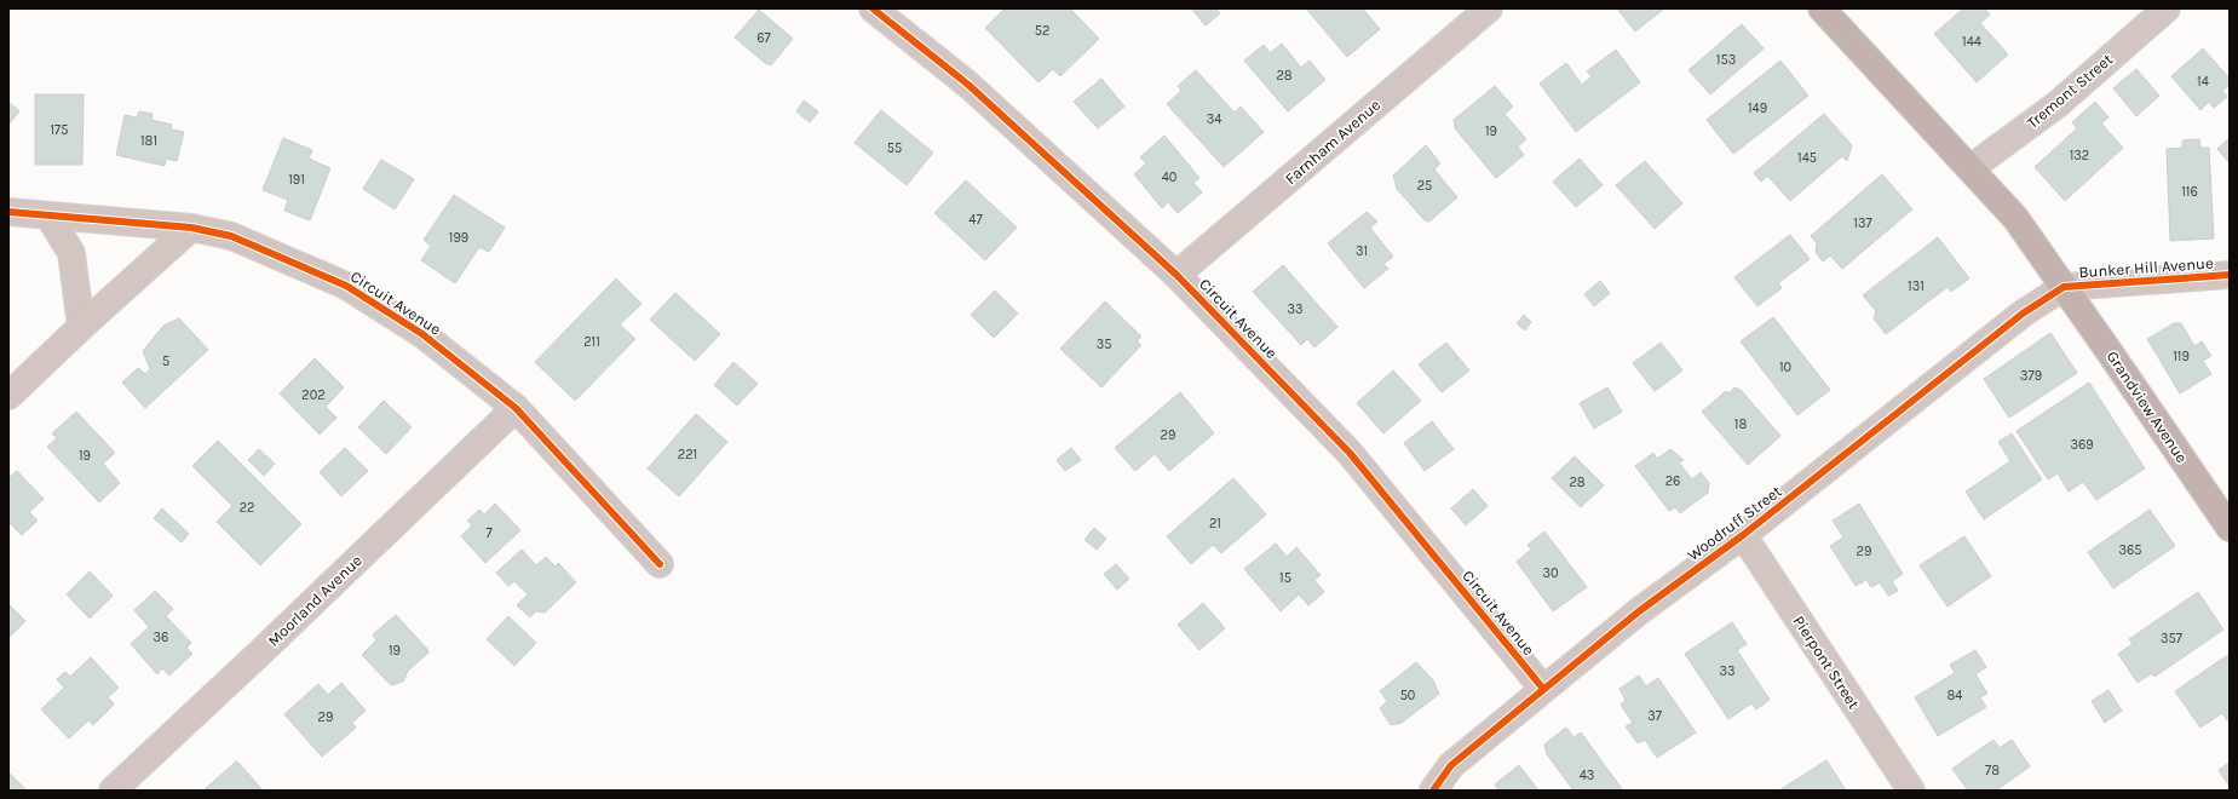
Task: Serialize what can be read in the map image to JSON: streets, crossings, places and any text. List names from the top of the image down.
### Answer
{
  "streets": {
    "main road": ["Bunker Hill Avenue", "Grandview Avenue"],
    "street": [
      "Tremont Street",
      "Farnham Avenue",
      "Circuit Avenue",
      "Woodruff Street",
      "Moorland Avenue",
      "Pierpont Street"
    ]
  },
  "crossings": [
    ["Tremont Street", "Bunker Hill Avenue"],
    ["Farnham Avenue", "Circuit Avenue"],
    ["Bunker Hill Avenue", "Grandview Avenue"],
    ["Bunker Hill Avenue", "Woodruff Street"],
    ["Circuit Avenue", "Woodruff Street"],
    ["Circuit Avenue", "Moorland Avenue"],
    ["Grandview Avenue", "Woodruff Street"],
    ["Woodruff Street", "Pierpont Street"]
  ],
  "house_numbers": [
    "52",
    "67",
    "144",
    "153",
    "28",
    "14",
    "149",
    "34",
    "175",
    "19",
    "181",
    "55",
    "132",
    "145",
    "40",
    "191",
    "25",
    "116",
    "47",
    "137",
    "199",
    "31",
    "131",
    "33",
    "211",
    "35",
    "119",
    "5",
    "10",
    "379",
    "202",
    "18",
    "29",
    "369",
    "221",
    "19",
    "26",
    "28",
    "22",
    "21",
    "7",
    "365",
    "29",
    "30",
    "15",
    "36",
    "357",
    "19",
    "33",
    "50",
    "84",
    "37",
    "29",
    "78",
    "43"
  ]
}
